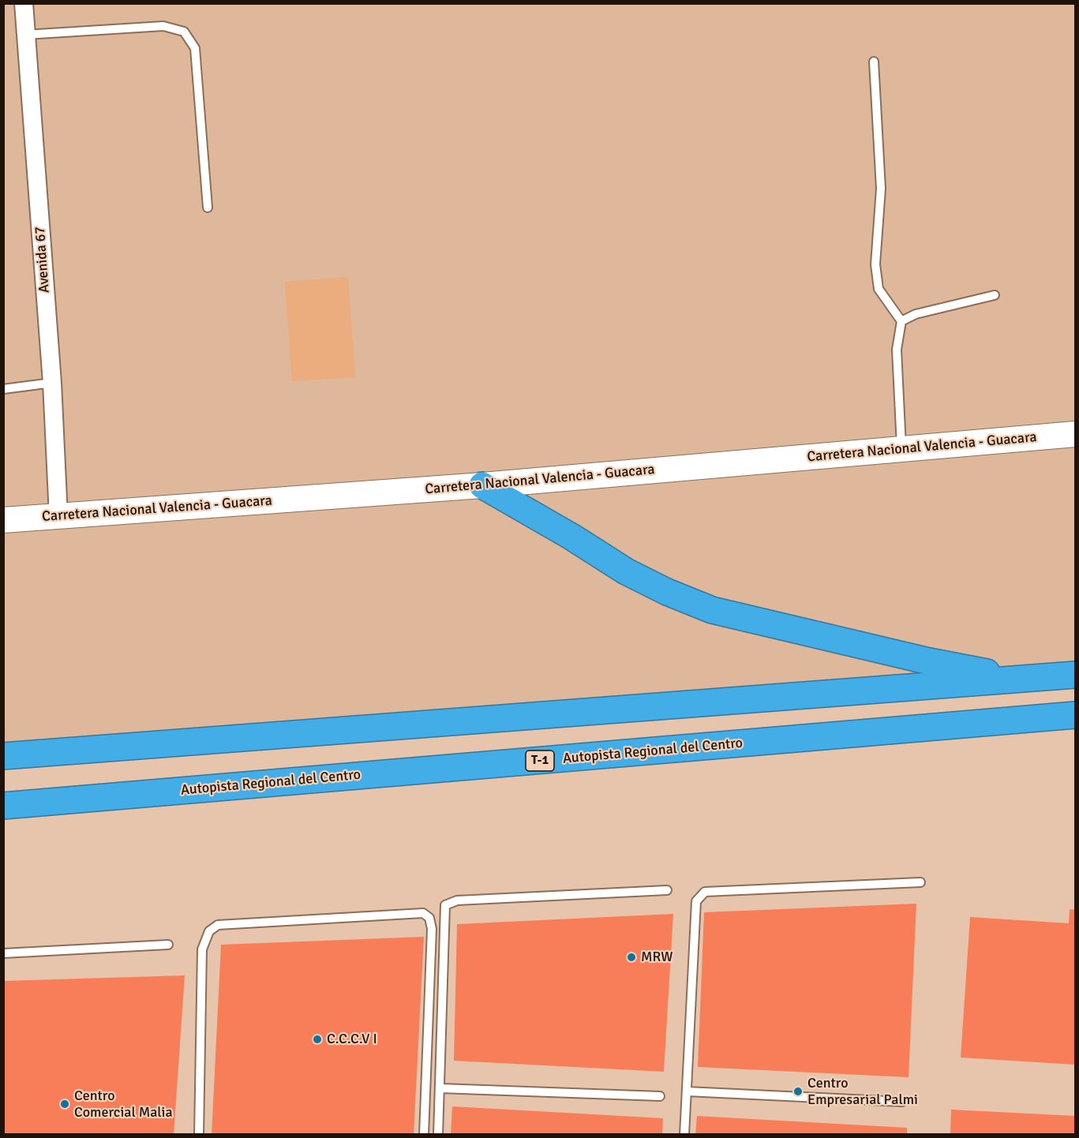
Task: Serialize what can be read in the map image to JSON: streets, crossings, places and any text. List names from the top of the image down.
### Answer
{
  "streets": {
    "highway": ["Autopista Regional del Centro", "T-1"],
    "main road": ["Carretera Nacional Valencia - Guacara"],
    "street": ["Avenida 67"]
  },
  "crossings": [
    ["Avenida 67", "Carretera Nacional Valencia - Guacara"]
  ],
  "places": [
    "MRW",
    "C.C.C.V I",
    "Centro Empresarial Palmi",
    "Centro Comercial Malia"
  ]
}
